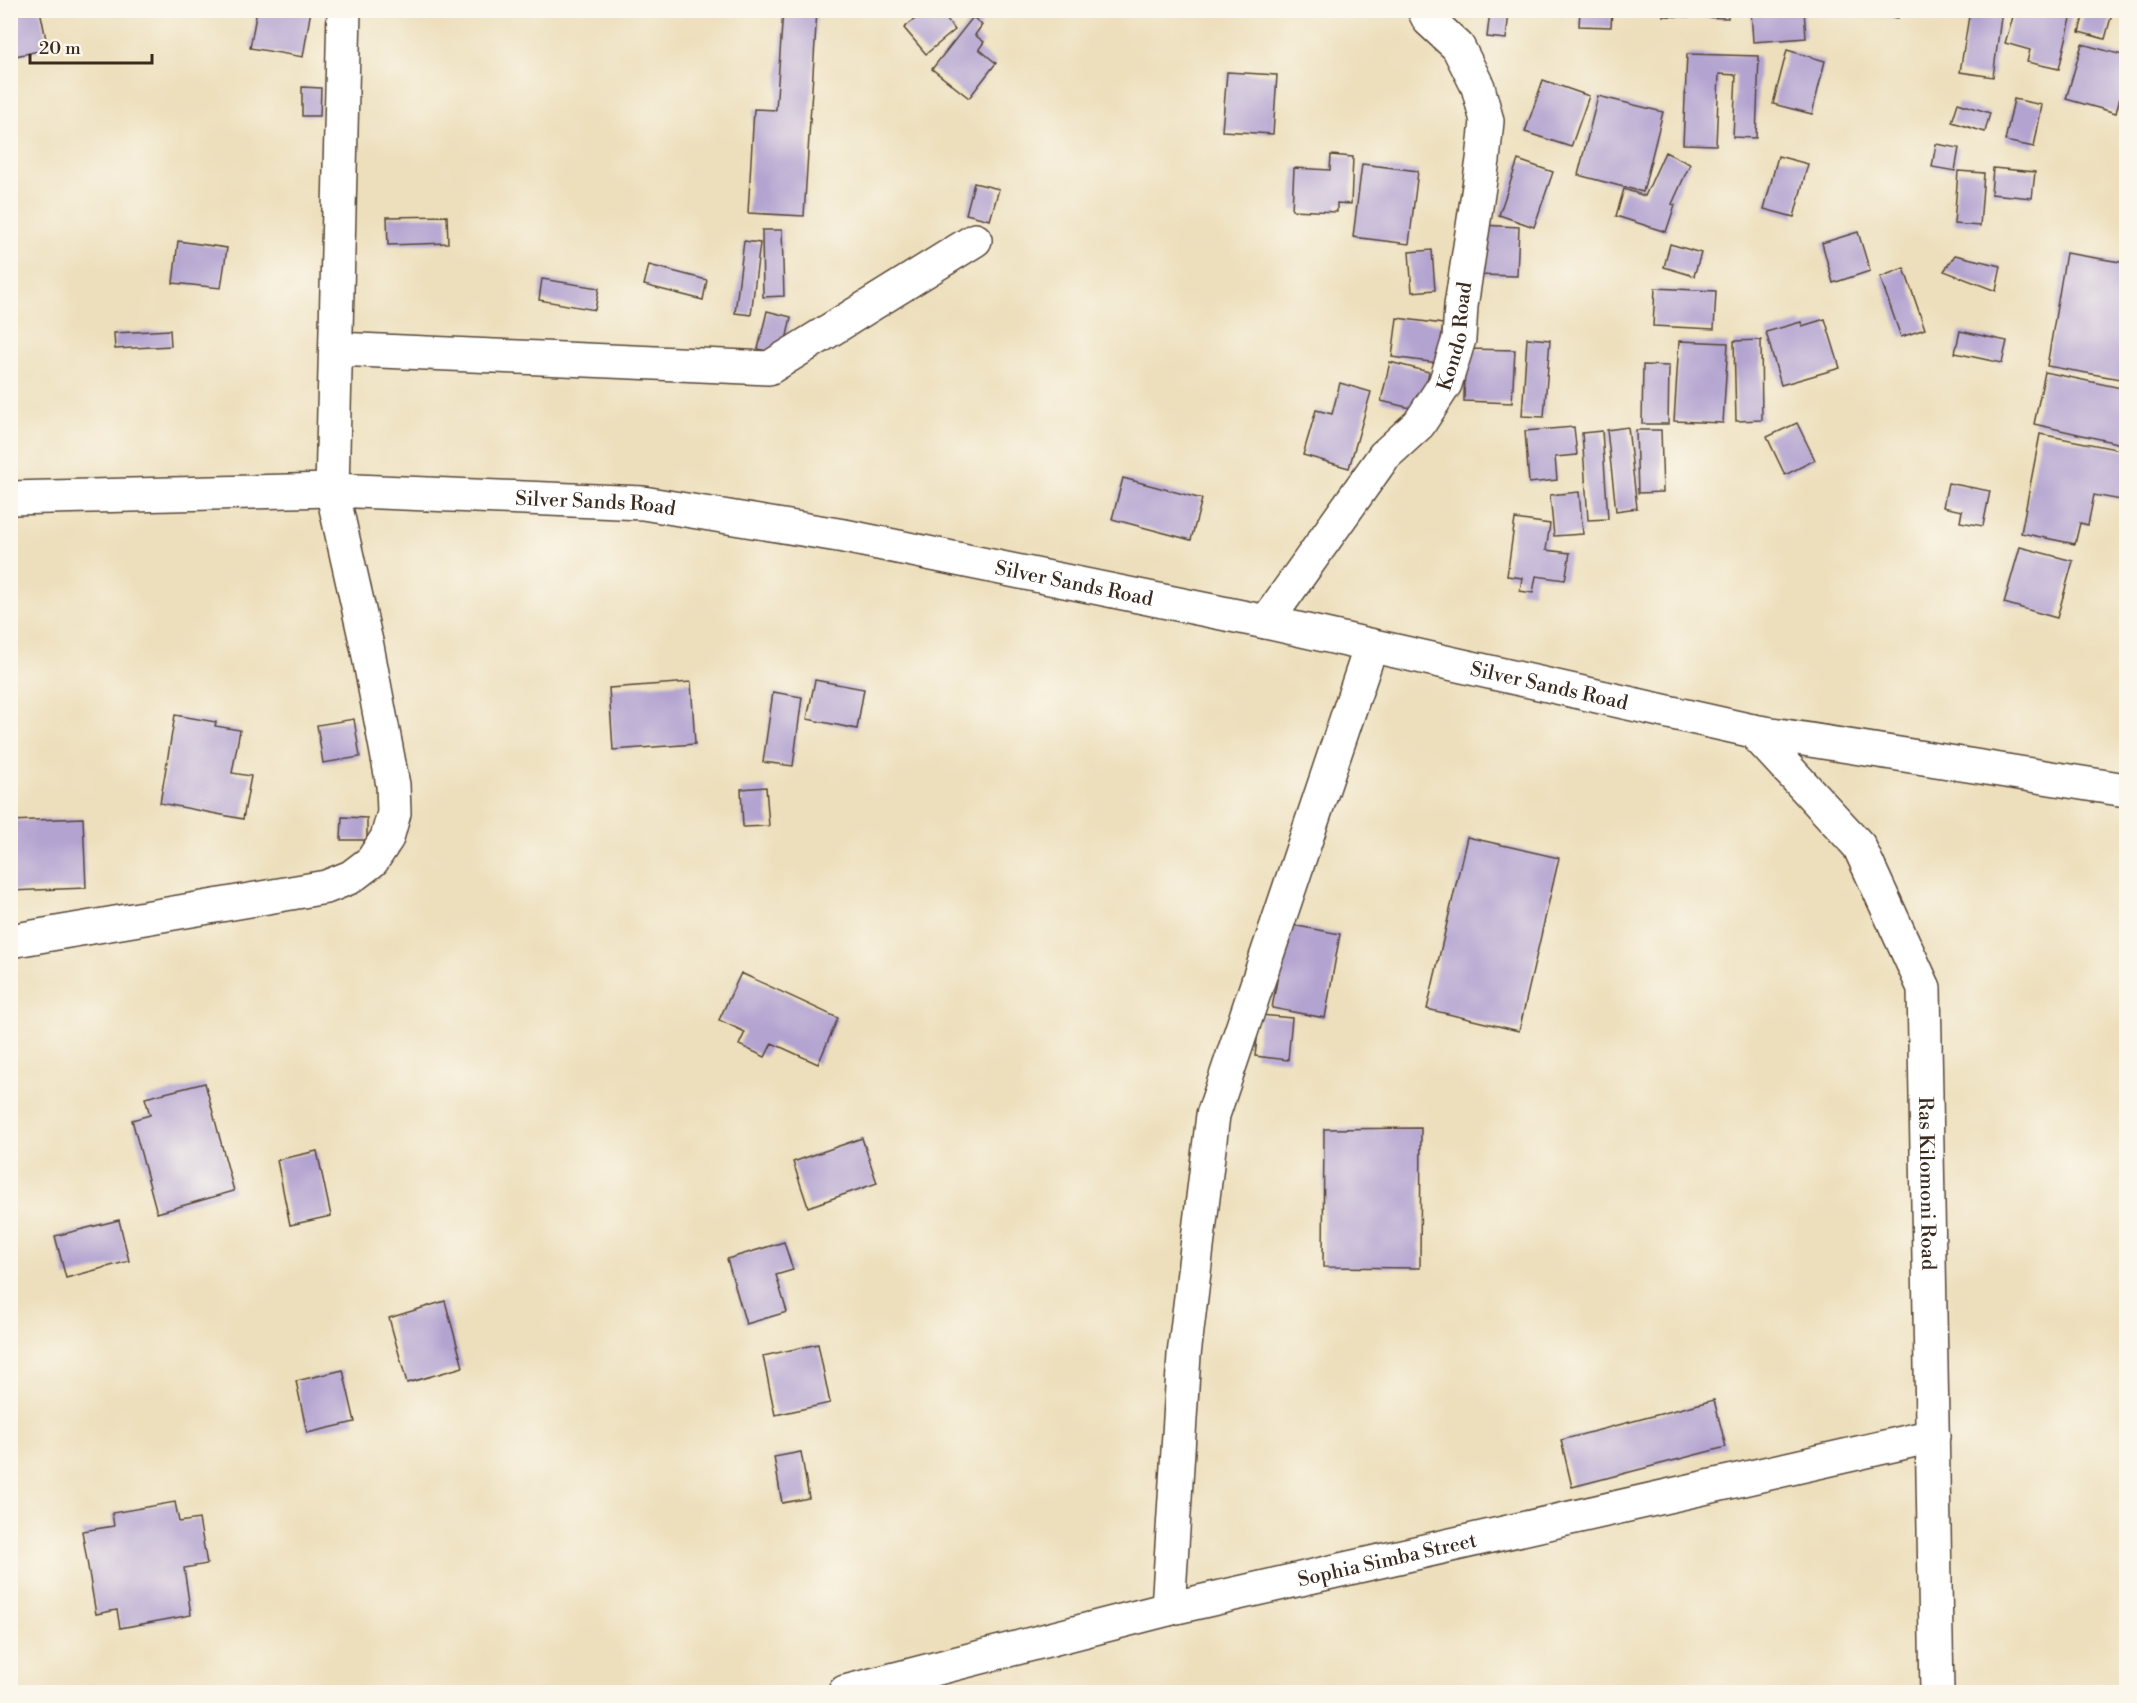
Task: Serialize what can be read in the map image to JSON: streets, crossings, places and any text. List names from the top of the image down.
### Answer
{
  "streets": {
    "street": [
      "Kondo Road",
      "Silver Sands Road",
      "Ras Kilomoni Road",
      "Sophia Simba Street"
    ]
  },
  "crossings": [
    ["Kondo Road", "Silver Sands Road"],
    ["Silver Sands Road", "Ras Kilomoni Road"],
    ["Ras Kilomoni Road", "Sophia Simba Street"]
  ],
  "scale_bar": "20 m"
}
